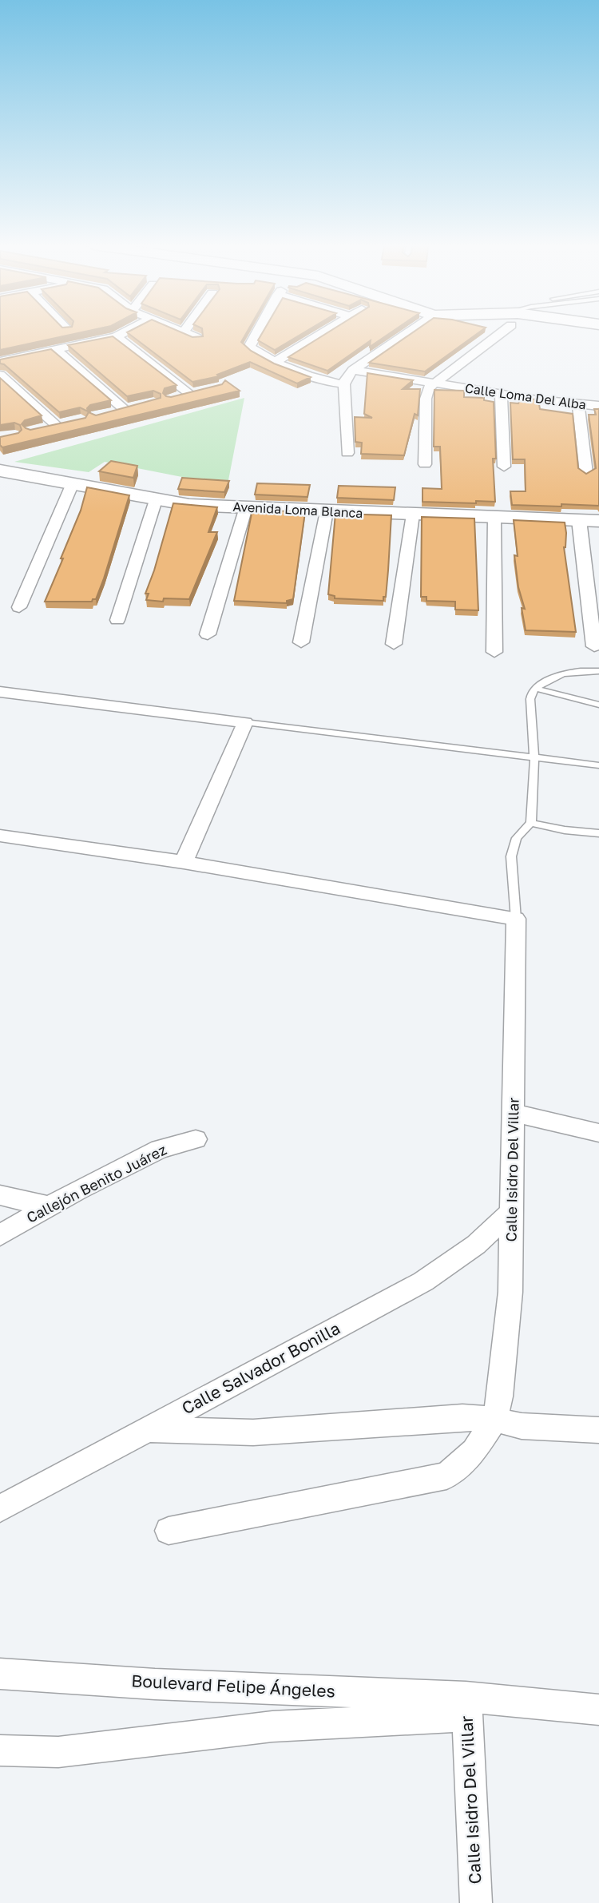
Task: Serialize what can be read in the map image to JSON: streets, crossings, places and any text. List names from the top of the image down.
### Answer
{
  "streets": {
    "street": [
      "Calle Loma Del Alba",
      "Avenida Loma Blanca",
      "Calle Isidro Del Villar",
      "Callejón Benito Juárez",
      "Calle Salvador Bonilla",
      "Boulevard Felipe Ángeles"
    ]
  },
  "crossings": [
    ["Calle Isidro Del Villar", "Calle Salvador Bonilla"],
    ["Calle Isidro Del Villar", "Boulevard Felipe Ángeles"]
  ]
}
